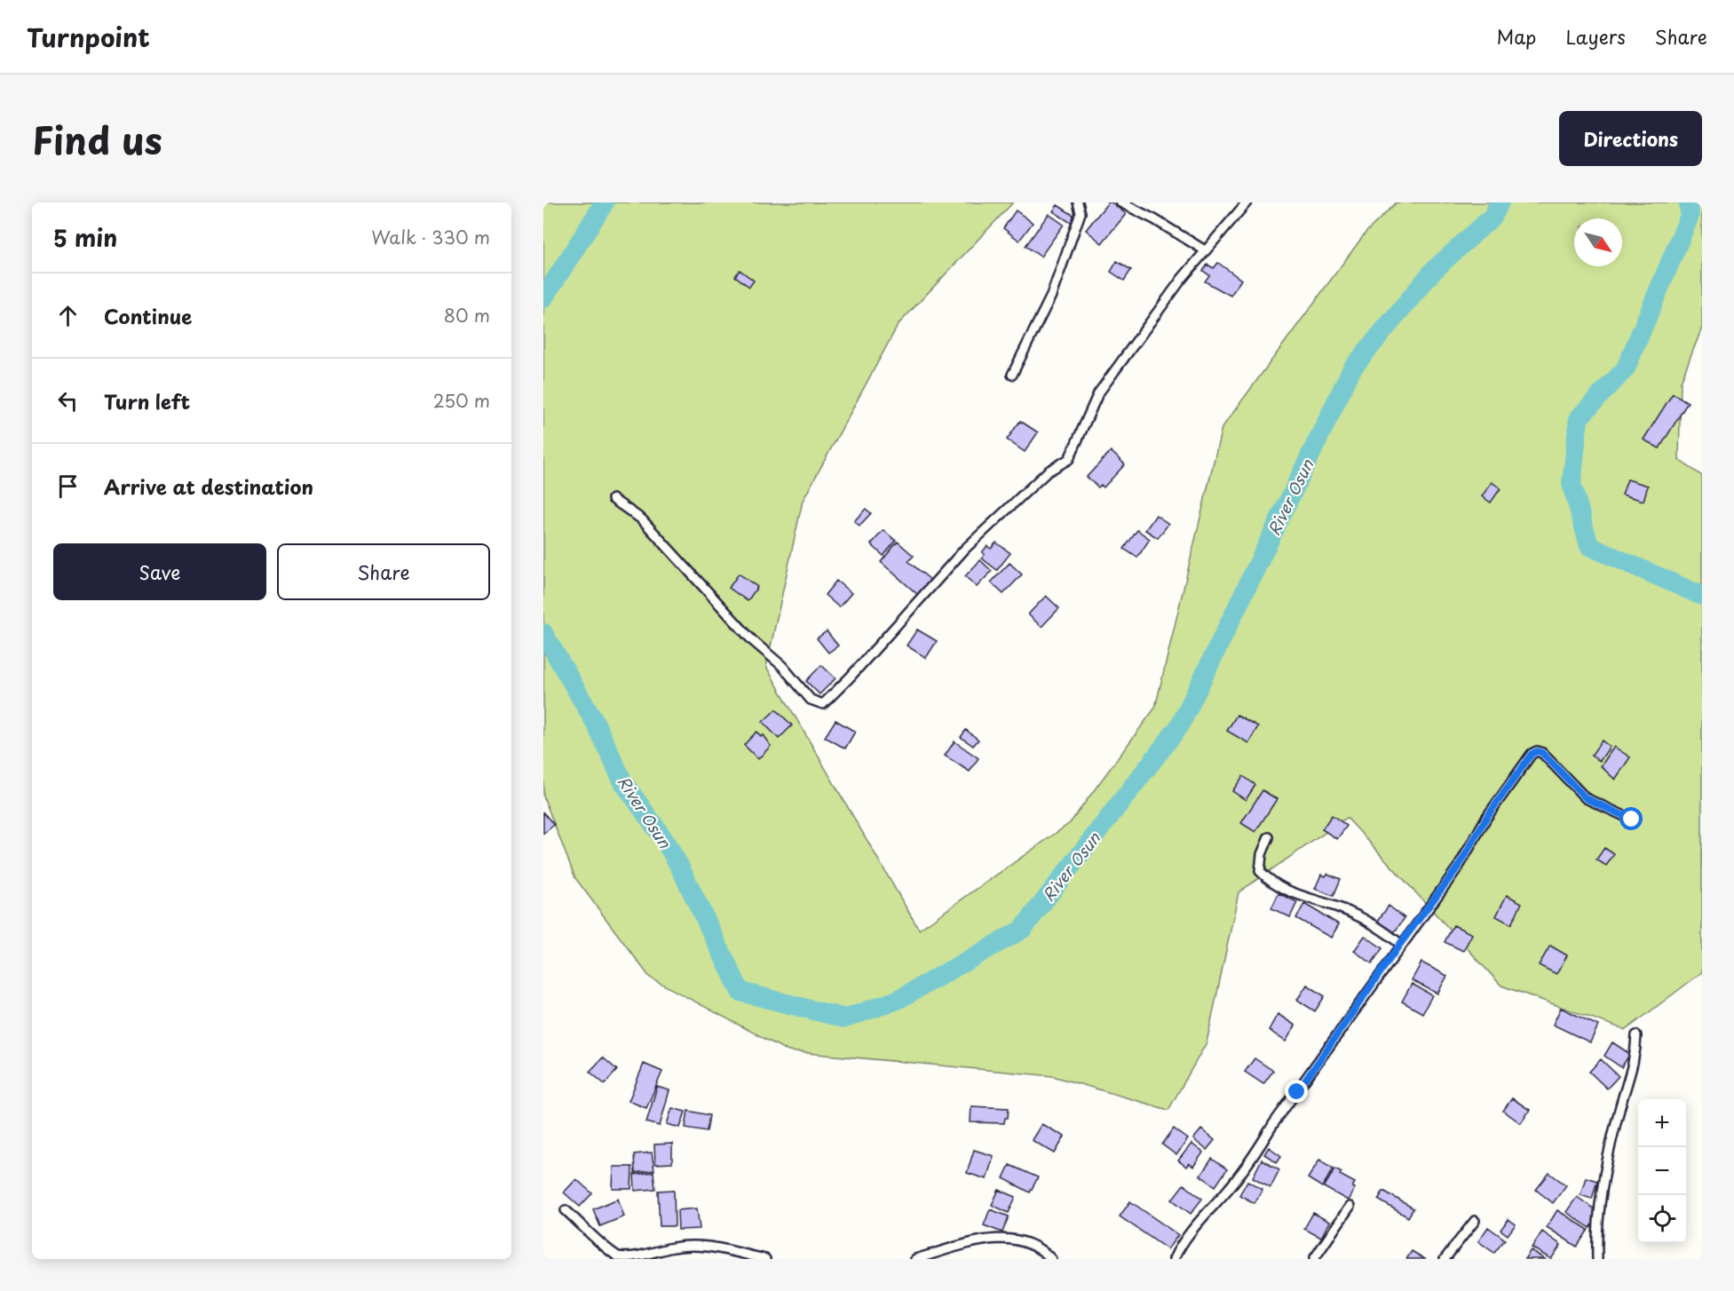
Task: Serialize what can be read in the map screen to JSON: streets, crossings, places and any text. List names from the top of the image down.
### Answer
{
  "water": ["River Osun"],
  "north": "bottom right",
  "page": {
    "header": "Turnpoint",
    "nav": ["Map", "Layers", "Share"],
    "title": "Find us",
    "buttons": [
      "Directions",
      ["Save", "Share"]
    ],
    "heading": ["5 min", "Walk · 330 m"],
    "list": [
      ["Continue", "80 m"],
      ["Turn left", "250 m"],
      "Arrive at destination"
    ],
    "map_buttons": ["+", "−"]
  }
}
